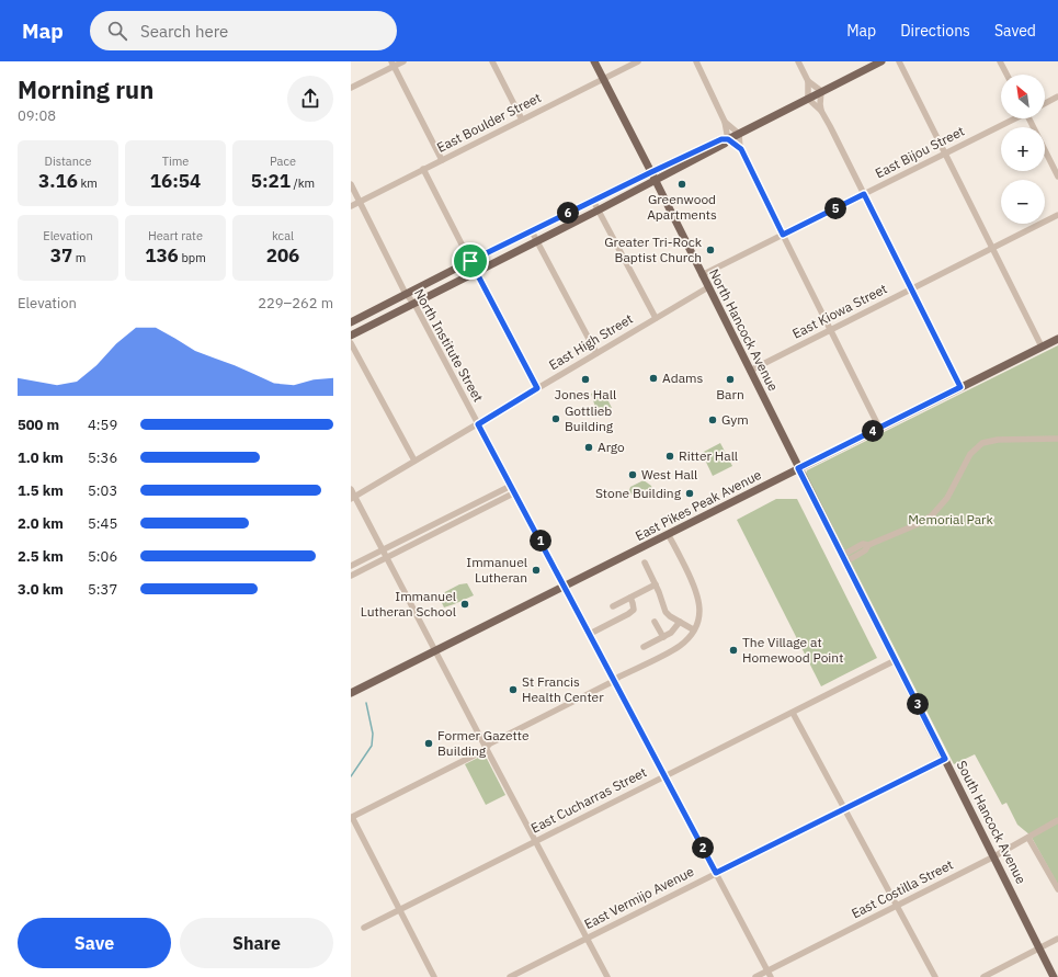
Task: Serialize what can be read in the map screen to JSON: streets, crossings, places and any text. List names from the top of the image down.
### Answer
{
  "streets": {
    "main road": ["North Hancock Avenue", "East Pikes Peak Avenue", "South Hancock Avenue"],
    "street": [
      "East Boulder Street",
      "East Bijou Street",
      "East Kiowa Street",
      "East High Street",
      "North Institute Street",
      "East Cucharras Street",
      "East Costilla Street",
      "East Vermijo Avenue"
    ]
  },
  "crossings": [
    ["East Boulder Street", "North Hancock Avenue"],
    ["East Boulder Street", "North Institute Street"],
    ["East Bijou Street", "North Hancock Avenue"],
    ["East Kiowa Street", "North Hancock Avenue"],
    ["North Hancock Avenue", "East High Street"],
    ["North Hancock Avenue", "East Pikes Peak Avenue"],
    ["North Hancock Avenue", "South Hancock Avenue"],
    ["East High Street", "North Institute Street"],
    ["North Institute Street", "East Pikes Peak Avenue"],
    ["North Institute Street", "East Cucharras Street"],
    ["North Institute Street", "East Costilla Street"],
    ["North Institute Street", "East Vermijo Avenue"],
    ["East Pikes Peak Avenue", "South Hancock Avenue"],
    ["East Cucharras Street", "South Hancock Avenue"],
    ["South Hancock Avenue", "East Costilla Street"],
    ["South Hancock Avenue", "East Vermijo Avenue"]
  ],
  "parks": ["Memorial Park"],
  "places": [
    "Greenwood Apartments",
    "Greater Tri-Rock Baptist Church",
    "Adams",
    "Jones Hall",
    "Barn",
    "Gottlieb Building",
    "Gym",
    "Argo",
    "Ritter Hall",
    "West Hall",
    "Stone Building",
    "Immanuel Lutheran",
    "Immanuel Lutheran School",
    "The Village at Homewood Point",
    "St Francis Health Center",
    "Former Gazette Building"
  ],
  "north": "top left",
  "page": {
    "header": "Map",
    "search": "Search here",
    "nav": ["Map", "Directions", "Saved"],
    "heading": ["Morning run", "09:08"],
    "map_buttons": ["+", "−"],
    "stats": [
      ["Distance", "3.16 km"],
      ["Time", "16:54"],
      ["Pace", "5:21 /km"],
      ["Elevation", "37 m"],
      ["Heart rate", "136 bpm"],
      ["kcal", "206"]
    ],
    "pins": [
      "5",
      "6",
      "4",
      "1",
      "3",
      "2"
    ],
    "chart": ["Elevation", "229–262 m"],
    "list": [
      {
        "name": "500 m",
        "note": "4:59"
      },
      {
        "name": "1.0 km",
        "note": "5:36"
      },
      {
        "name": "1.5 km",
        "note": "5:03"
      },
      {
        "name": "2.0 km",
        "note": "5:45"
      },
      {
        "name": "2.5 km",
        "note": "5:06"
      },
      {
        "name": "3.0 km",
        "note": "5:37"
      }
    ],
    "buttons": ["Save", "Share"]
  }
}
